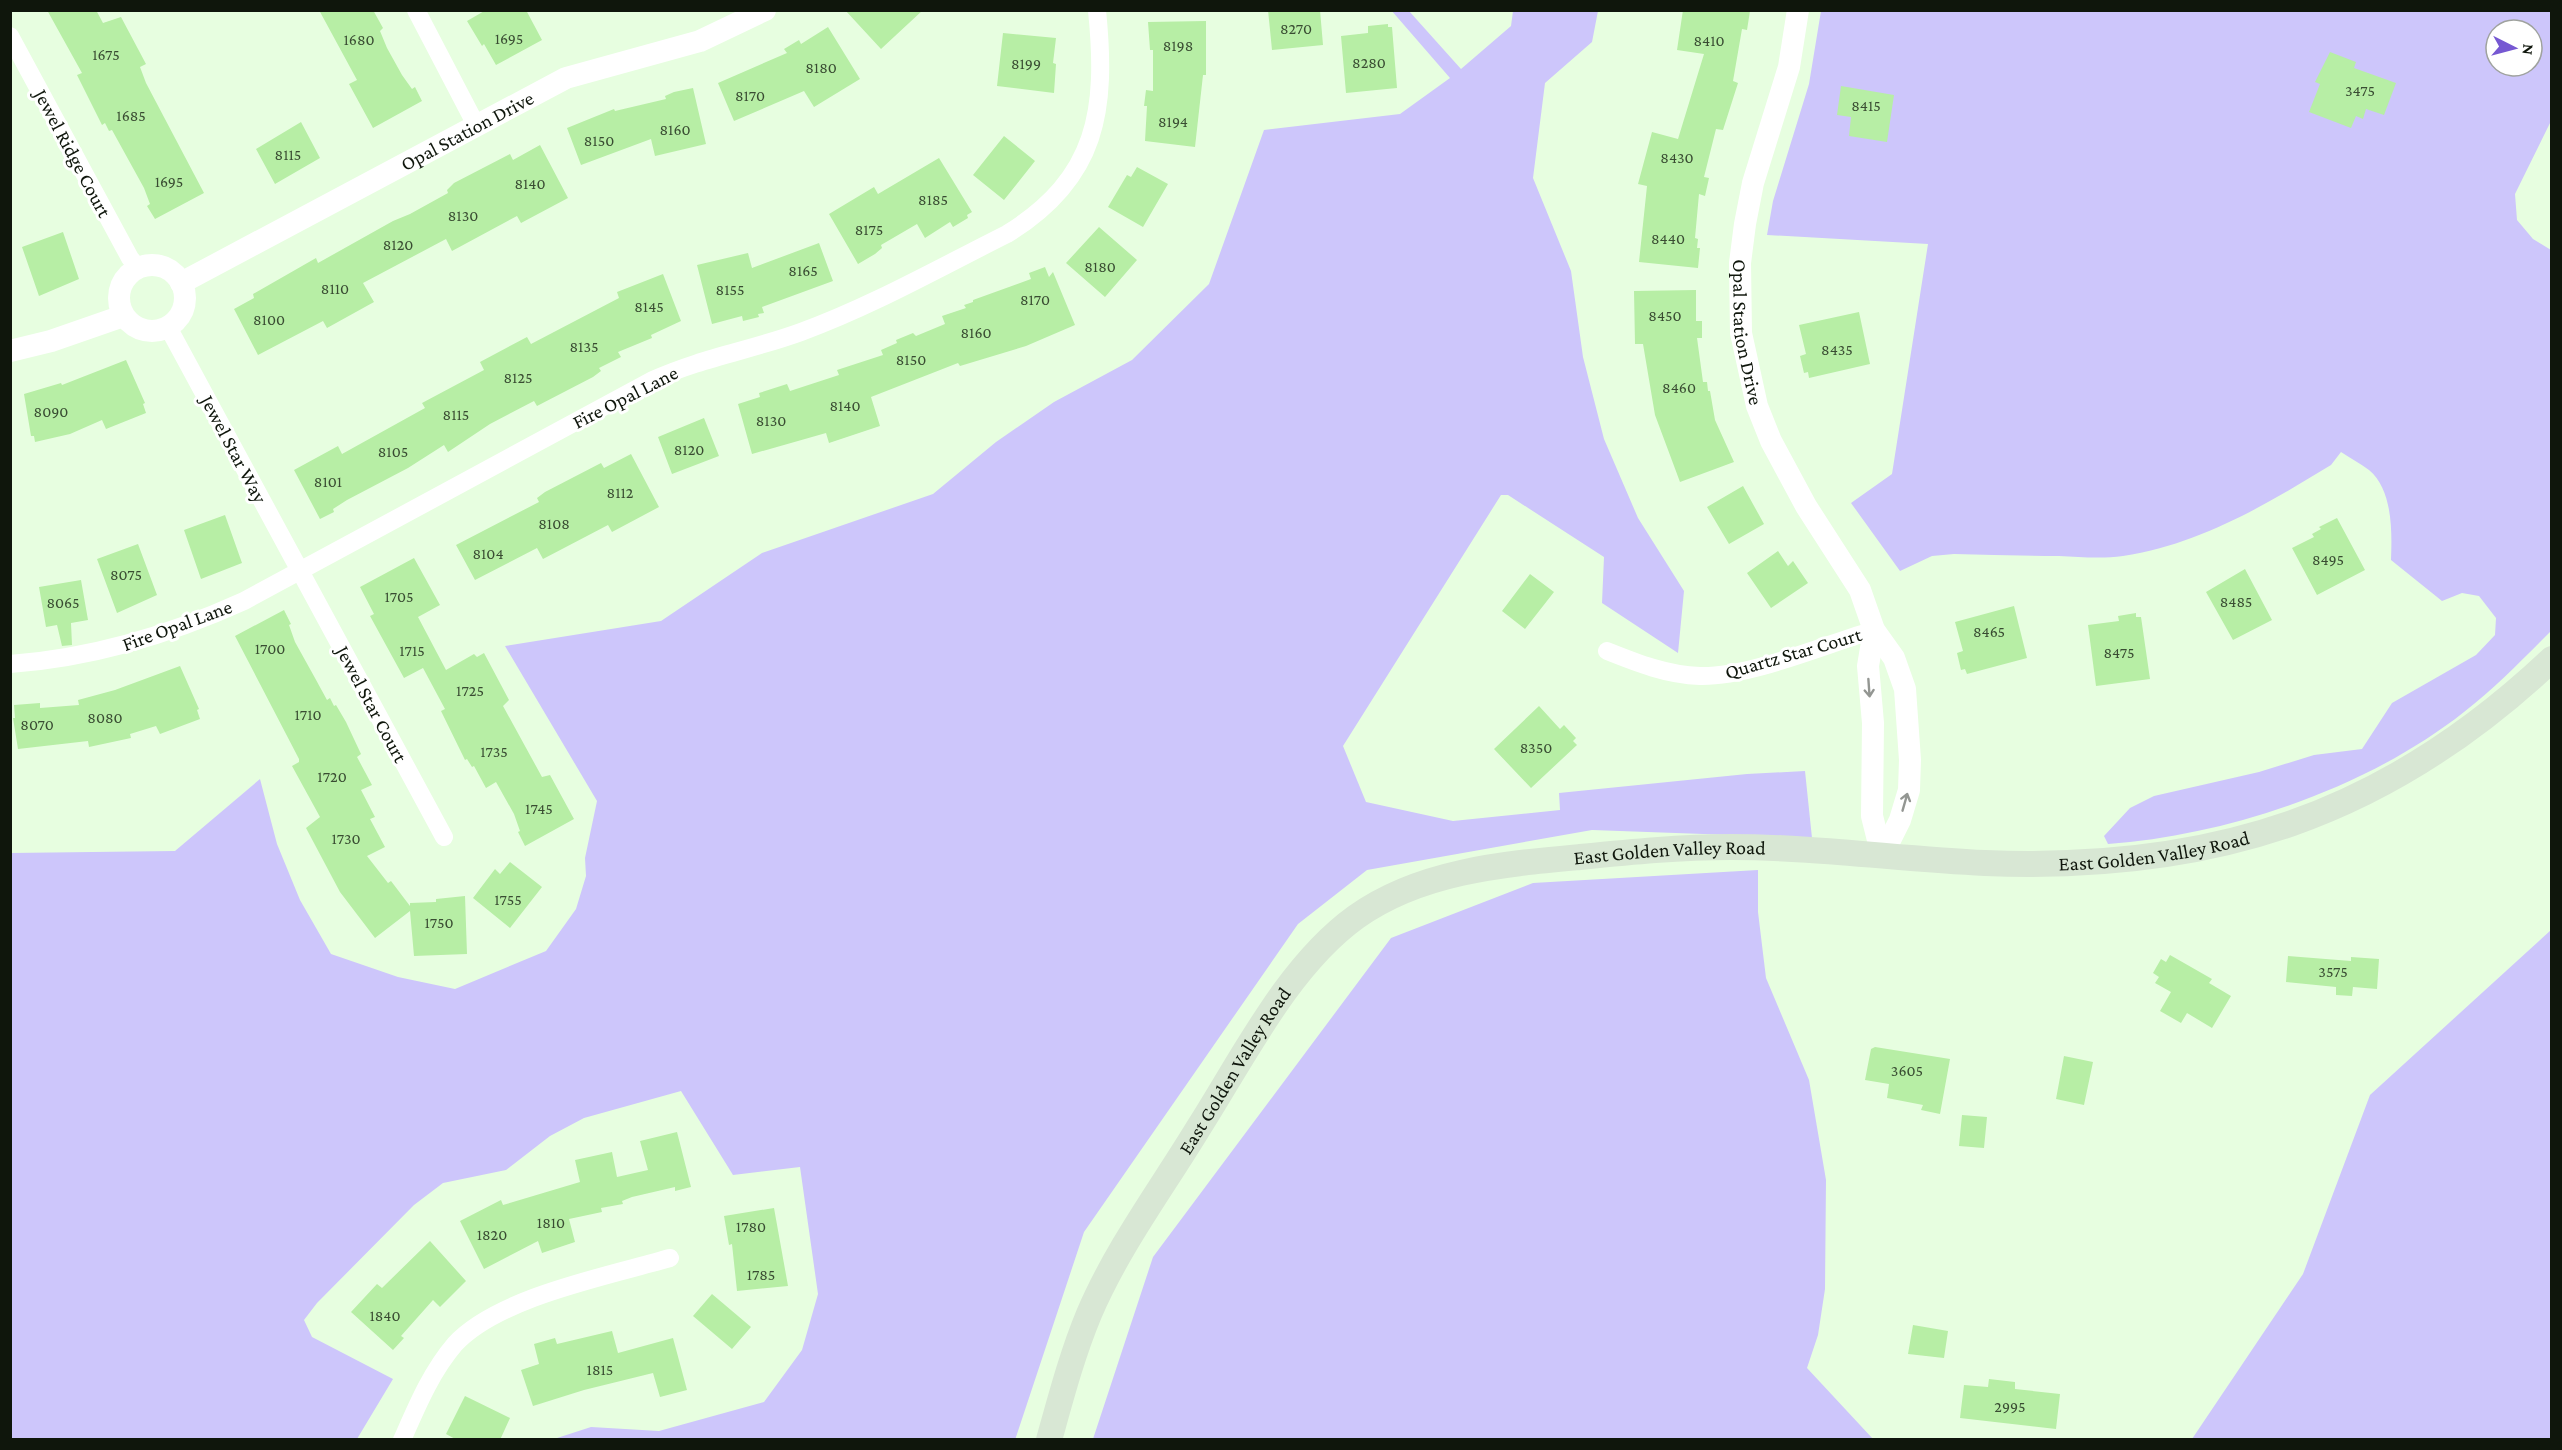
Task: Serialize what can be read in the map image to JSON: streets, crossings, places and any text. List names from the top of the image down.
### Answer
{
  "streets": {
    "main road": ["East Golden Valley Road"],
    "street": [
      "Opal Station Drive",
      "Jewel Ridge Court",
      "Fire Opal Lane",
      "Jewel Star Way",
      "Quartz Star Court",
      "Jewel Star Court"
    ]
  },
  "crossings": [
    ["Opal Station Drive", "Jewel Ridge Court"],
    ["Opal Station Drive", "Jewel Star Way"],
    ["Opal Station Drive", "Quartz Star Court"],
    ["Opal Station Drive", "East Golden Valley Road"],
    ["Jewel Ridge Court", "Jewel Star Way"],
    ["Fire Opal Lane", "Jewel Star Way"],
    ["Fire Opal Lane", "Jewel Star Court"],
    ["Jewel Star Way", "Jewel Star Court"]
  ],
  "house_numbers": [
    "8270",
    "1695",
    "1680",
    "8410",
    "8198",
    "1675",
    "8280",
    "8199",
    "8180",
    "3475",
    "8170",
    "8415",
    "1685",
    "8194",
    "8160",
    "8150",
    "8115",
    "8430",
    "1695",
    "8140",
    "8185",
    "8130",
    "8175",
    "8440",
    "8120",
    "8180",
    "8165",
    "8110",
    "8155",
    "8170",
    "8145",
    "8450",
    "8100",
    "8160",
    "8135",
    "8435",
    "8150",
    "8125",
    "8460",
    "8140",
    "8090",
    "8115",
    "8130",
    "8120",
    "8105",
    "8101",
    "8112",
    "8108",
    "8104",
    "8495",
    "8075",
    "1705",
    "8485",
    "8065",
    "8465",
    "1700",
    "1715",
    "8475",
    "1725",
    "1710",
    "8080",
    "8070",
    "8350",
    "1735",
    "1720",
    "1745",
    "1730",
    "1755",
    "1750",
    "3575",
    "3605",
    "1810",
    "1780",
    "1820",
    "1785",
    "1840",
    "1815",
    "2995"
  ],
  "north": "right"
}
